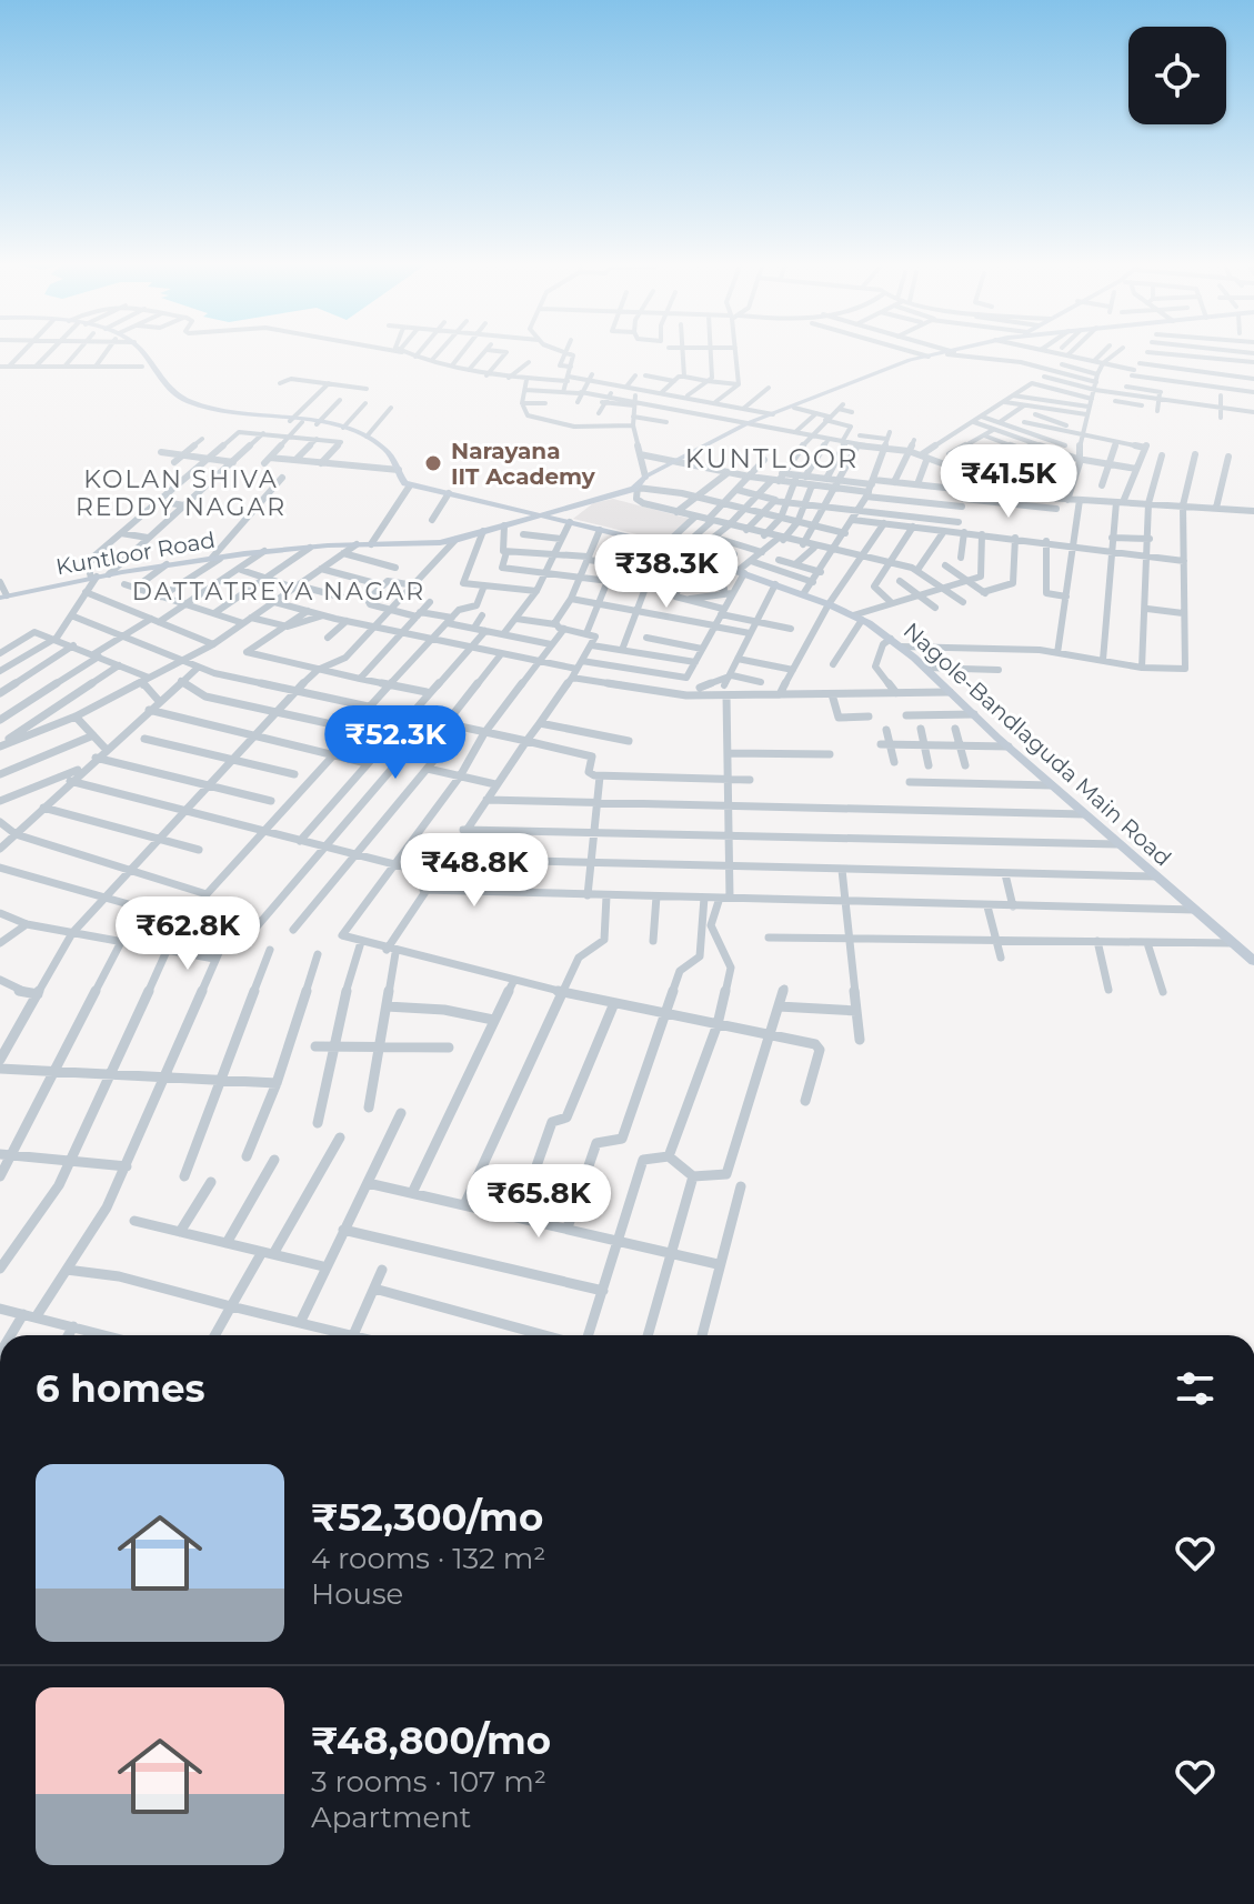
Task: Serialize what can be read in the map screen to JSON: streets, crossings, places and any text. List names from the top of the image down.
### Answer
{
  "streets": {
    "street": ["Kuntloor Road", "Nagole-Bandlaguda Main Road"]
  },
  "crossings": [
    ["Kuntloor Road", "Nagole-Bandlaguda Main Road"]
  ],
  "districts": ["KUNTLOOR", "KOLAN SHIVA REDDY NAGAR", "DATTATREYA NAGAR"],
  "places": ["Narayana IIT Academy"],
  "page": {
    "price": [
      "₹41.5K",
      "₹38.3K",
      "₹52.3K",
      "₹48.8K",
      "₹62.8K",
      "₹65.8K"
    ],
    "heading": "6 homes",
    "list": [
      {
        "name": "₹52,300/mo",
        "note": "4 rooms · 132 m² · House"
      },
      {
        "name": "₹48,800/mo",
        "note": "3 rooms · 107 m² · Apartment"
      }
    ]
  }
}
